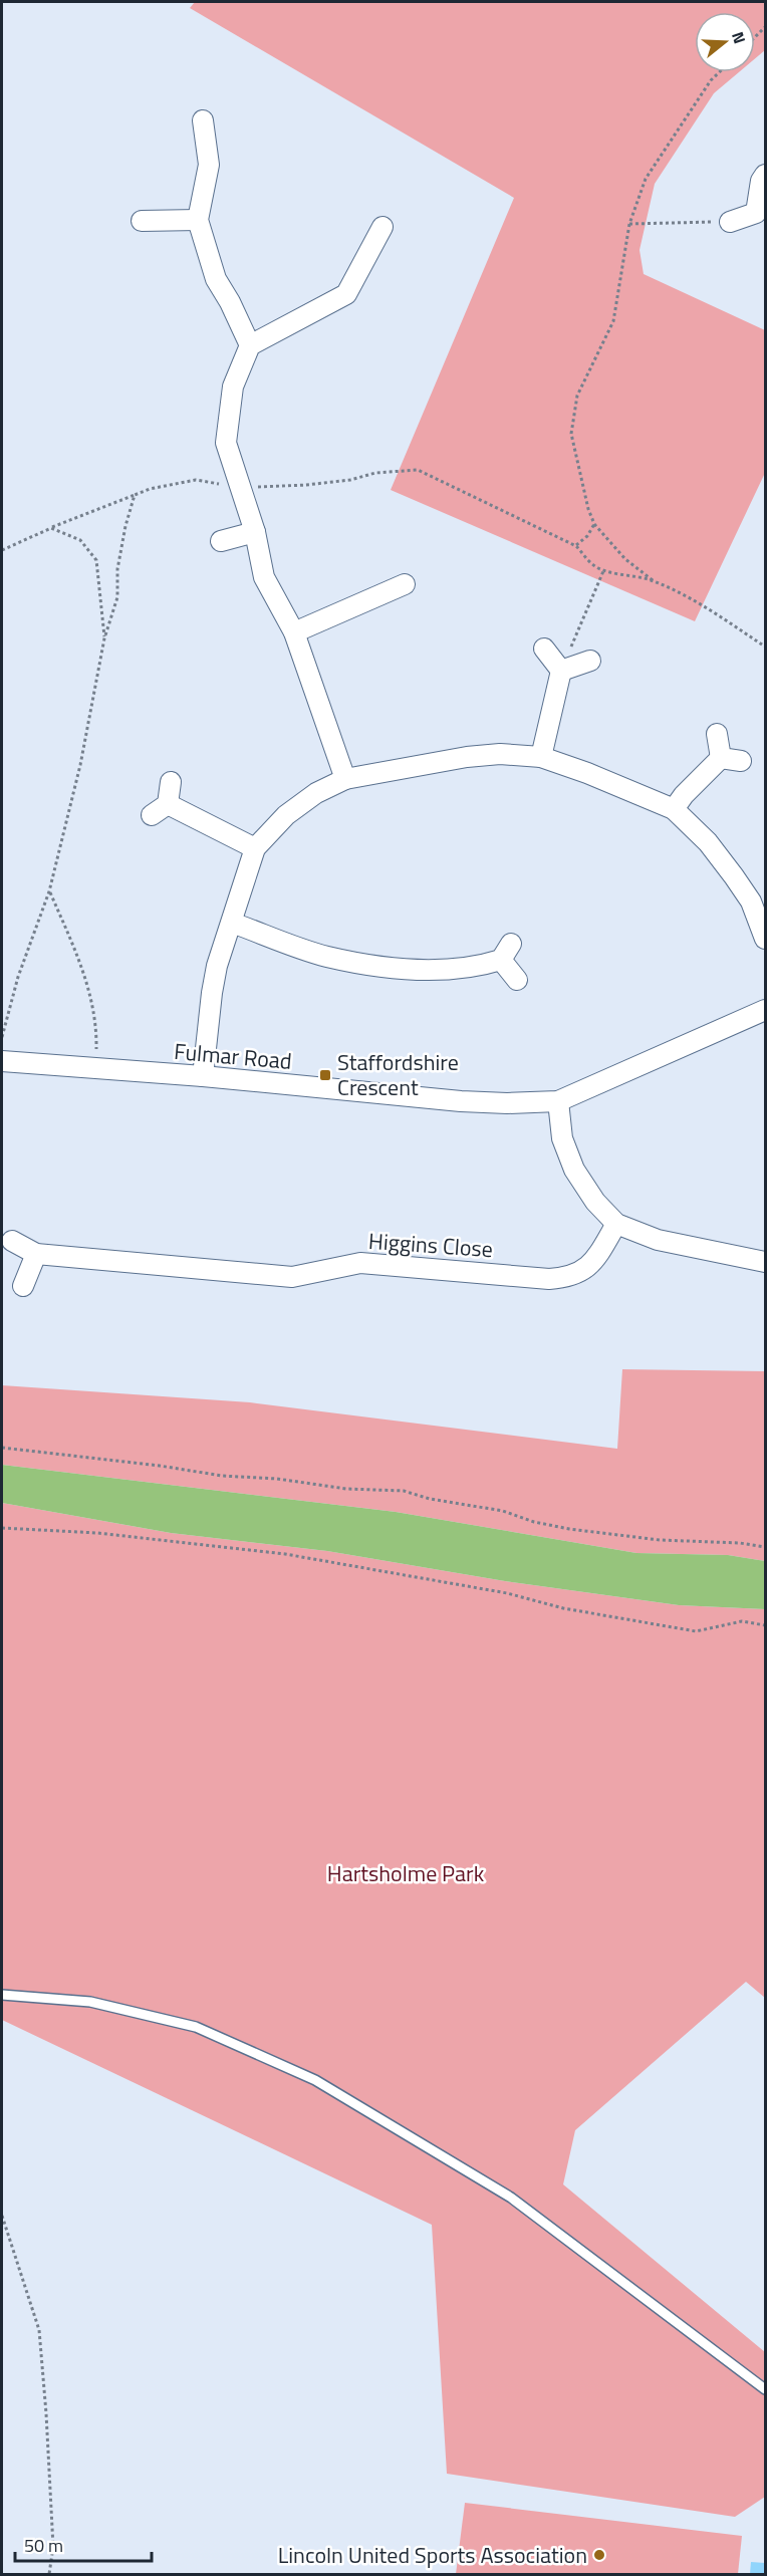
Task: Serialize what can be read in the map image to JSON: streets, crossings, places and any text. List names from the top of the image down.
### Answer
{
  "streets": {
    "street": ["Fulmar Road", "Higgins Close"]
  },
  "parks": ["Hartsholme Park"],
  "places": {
    "transit": ["Staffordshire Crescent"],
    "other": ["Lincoln United Sports Association"]
  },
  "scale_bar": "50 m",
  "north": "right"
}
